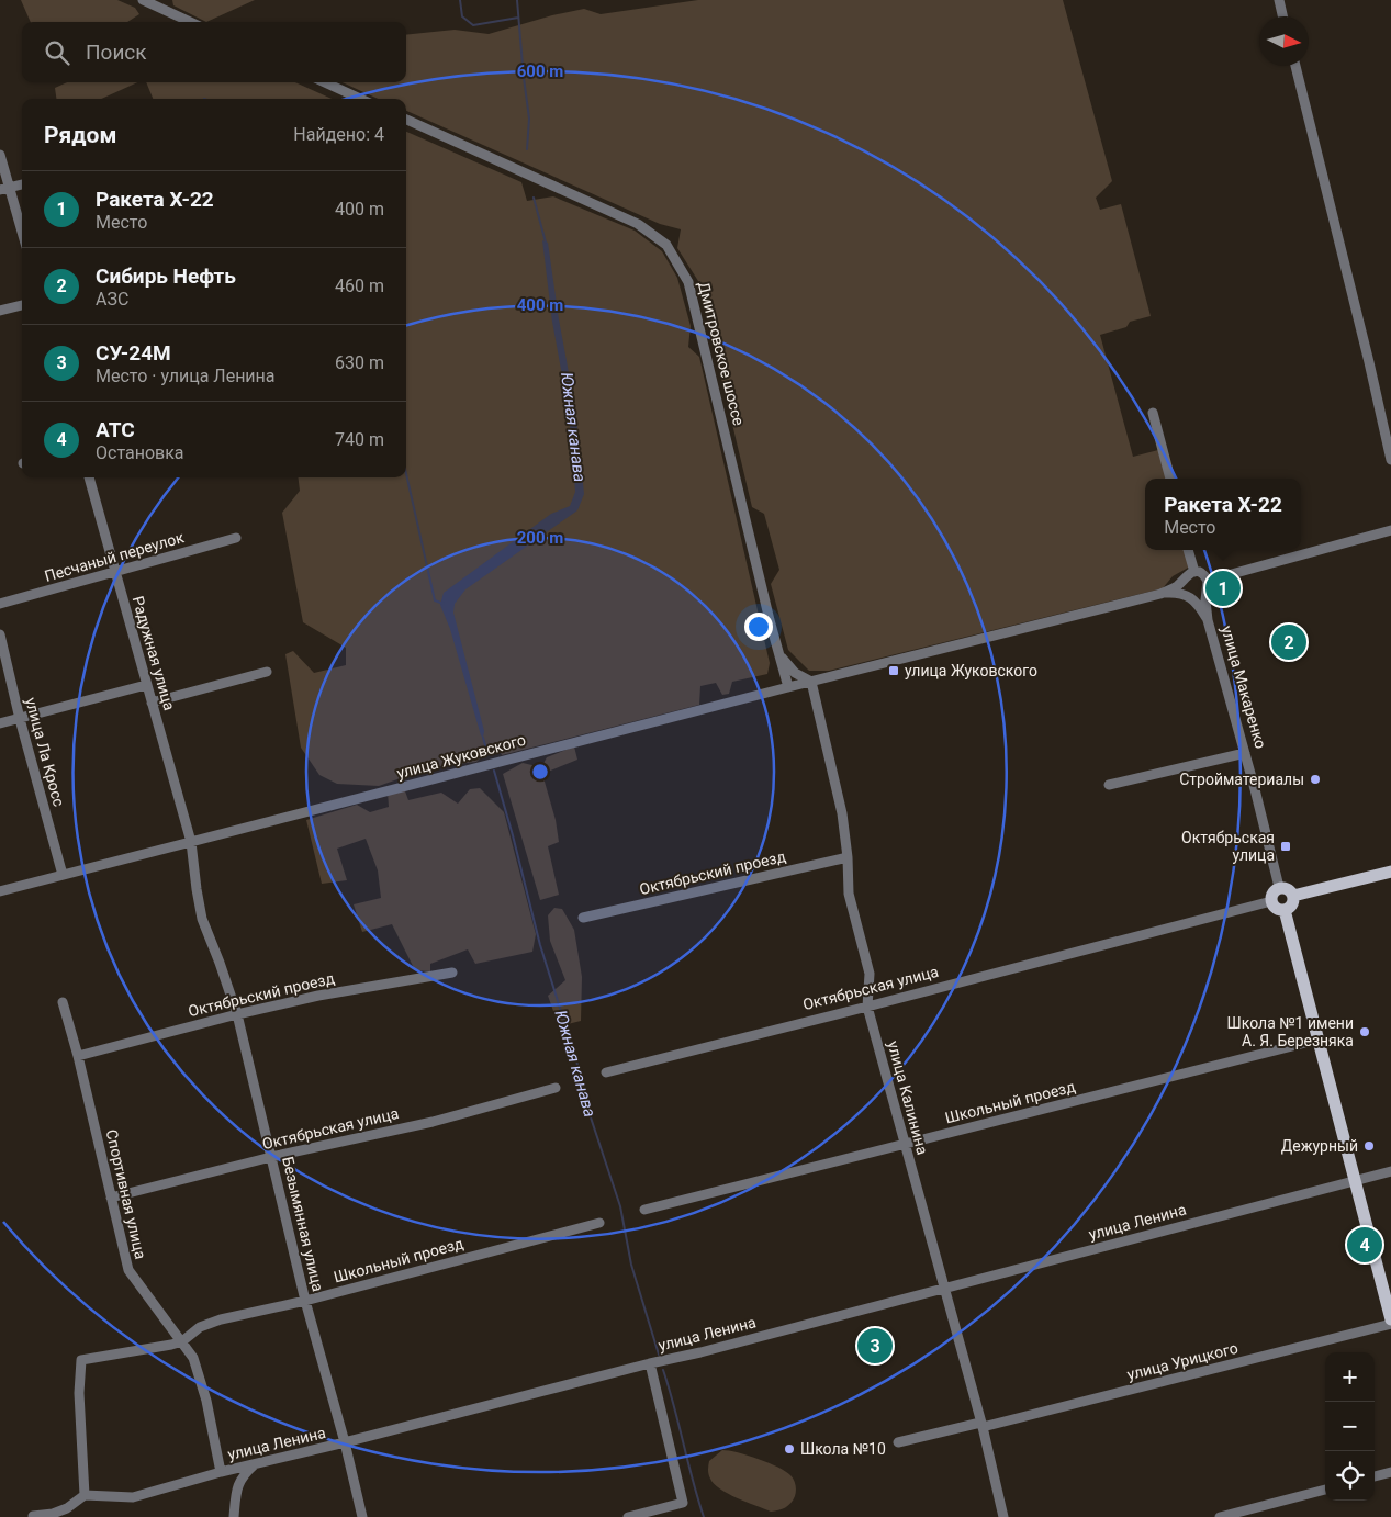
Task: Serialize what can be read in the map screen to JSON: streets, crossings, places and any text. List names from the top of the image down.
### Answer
{
  "streets": {
    "street": [
      "Дмитровское шоссе",
      "Песчаный переулок",
      "Радужная улица",
      "улица Макаренко",
      "улица Ла Кросс",
      "улица Жуковского",
      "Октябрьский проезд",
      "Октябрьская улица",
      "улица Калинина",
      "Школьный проезд",
      "Спортивная улица",
      "улица Ленина",
      "Безымянная улица",
      "улица Урицкого"
    ]
  },
  "crossings": [
    ["Дмитровское шоссе", "улица Жуковского"],
    ["Песчаный переулок", "Радужная улица"],
    ["Радужная улица", "улица Жуковского"],
    ["Радужная улица", "Безымянная улица"],
    ["улица Макаренко", "улица Жуковского"],
    ["улица Макаренко", "Октябрьская улица"],
    ["улица Ла Кросс", "улица Жуковского"],
    ["улица Жуковского", "улица Калинина"],
    ["улица Жуковского", "Безымянная улица"],
    ["Октябрьский проезд", "улица Калинина"],
    ["Октябрьский проезд", "Спортивная улица"],
    ["Октябрьский проезд", "Безымянная улица"],
    ["Октябрьская улица", "улица Калинина"],
    ["Октябрьская улица", "Спортивная улица"],
    ["Октябрьская улица", "Безымянная улица"],
    ["улица Калинина", "Школьный проезд"],
    ["улица Калинина", "улица Ленина"],
    ["улица Калинина", "улица Урицкого"],
    ["Школьный проезд", "Спортивная улица"],
    ["Школьный проезд", "улица Ленина"],
    ["Школьный проезд", "Безымянная улица"],
    ["Спортивная улица", "улица Ленина"],
    ["улица Ленина", "Безымянная улица"]
  ],
  "water": ["Южная канава"],
  "places": {
    "transit": ["улица Жуковского", "Октябрьская улица"],
    "other": [
      "Стройматериалы",
      "Школа №1 имени А. Я. Березняка",
      "Дежурный",
      "Школа №10"
    ]
  },
  "north": "right",
  "page": {
    "search": "Поиск",
    "heading": ["Рядом", "Найдено: 4"],
    "list": [
      {
        "mark": "1",
        "name": "Ракета Х-22",
        "note": "Место",
        "value": "400 m"
      },
      {
        "mark": "2",
        "name": "Сибирь Нефть",
        "note": "АЗС",
        "value": "460 m"
      },
      {
        "mark": "3",
        "name": "СУ-24М",
        "note": "Место · улица Ленина",
        "value": "630 m"
      },
      {
        "mark": "4",
        "name": "АТС",
        "note": "Остановка",
        "value": "740 m"
      }
    ],
    "popup": ["Ракета Х-22", "Место"],
    "pins": [
      "1",
      "2",
      "4",
      "3"
    ],
    "map_buttons": ["+", "−"]
  },
  "rings": ["600 m", "400 m", "200 m"]
}
